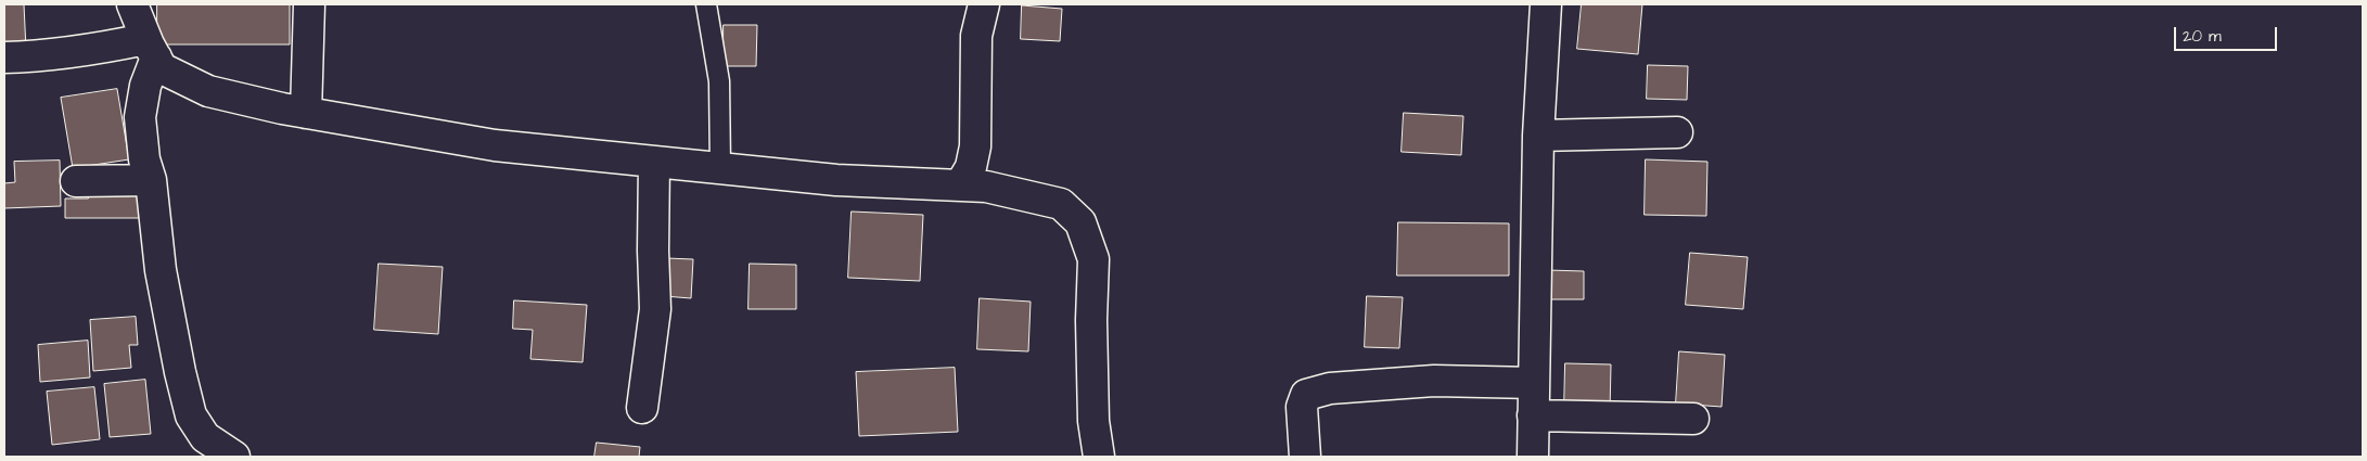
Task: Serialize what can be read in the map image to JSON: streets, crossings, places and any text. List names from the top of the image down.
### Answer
{
  "scale_bar": "20 m"
}
